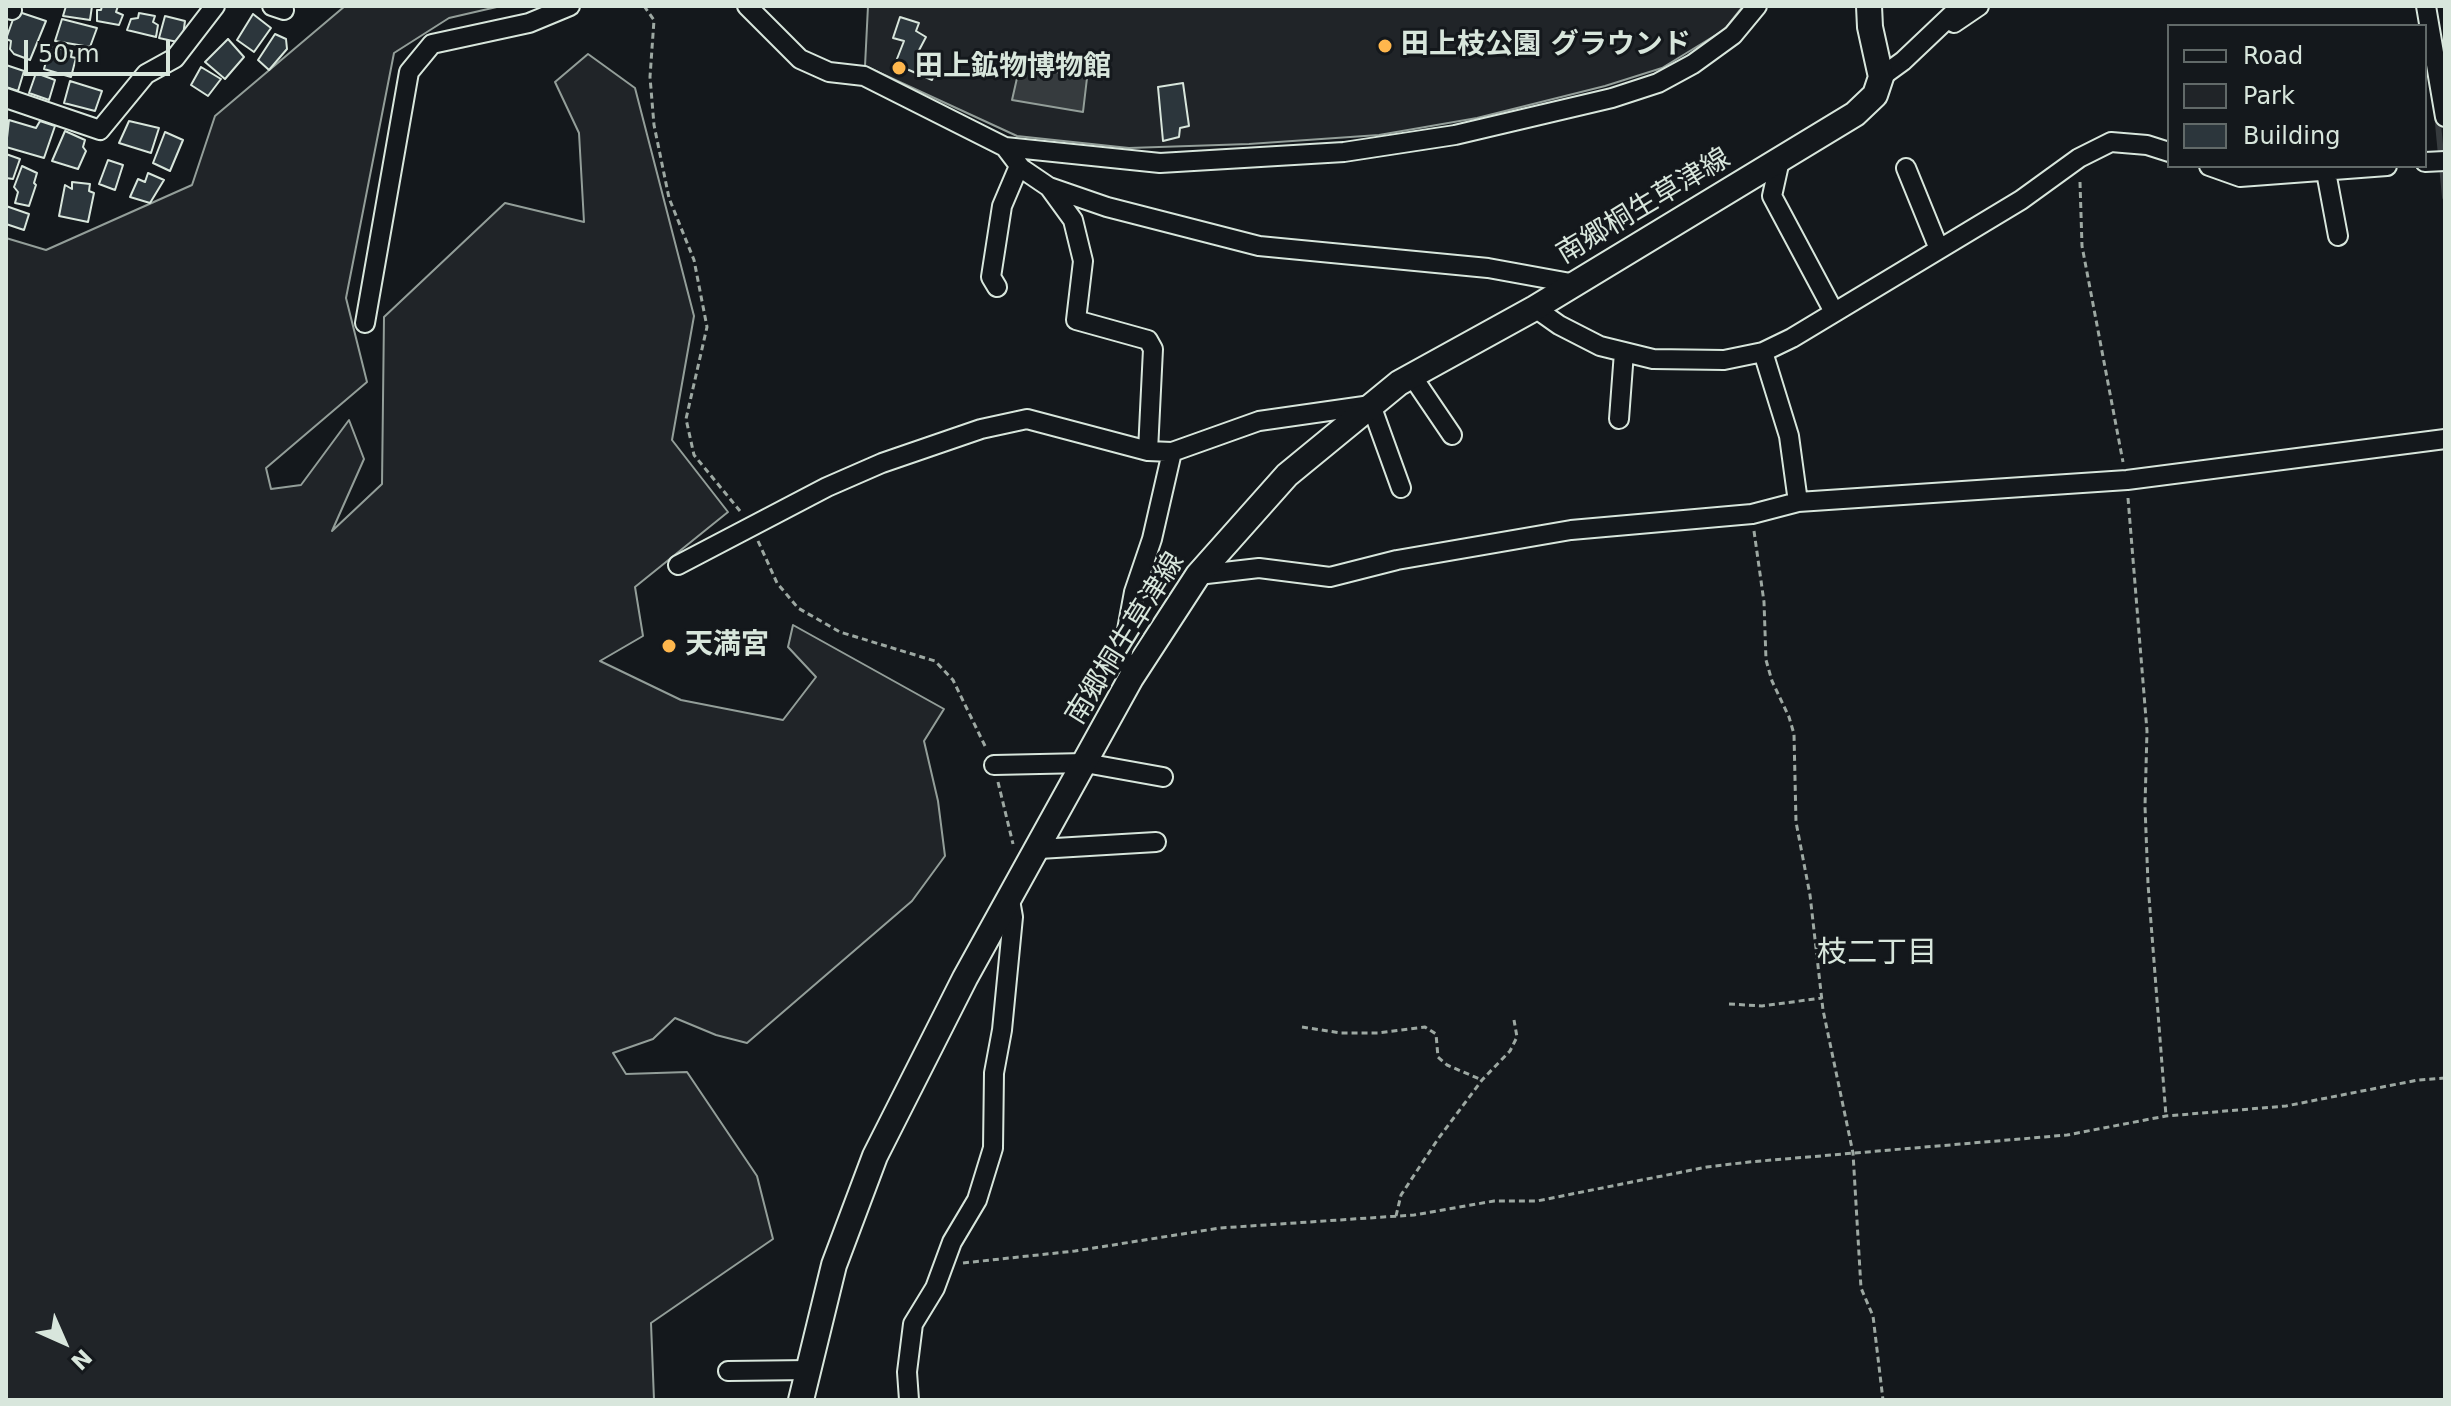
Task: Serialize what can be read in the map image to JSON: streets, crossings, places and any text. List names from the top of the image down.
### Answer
{
  "streets": {
    "main road": ["南郷桐生草津線"]
  },
  "districts": ["枝二丁目"],
  "places": ["田上枝公園 グラウンド", "田上鉱物博物館", "天満宮"],
  "legend": ["Road", "Park", "Building"],
  "scale_bar": "50 m",
  "north": "bottom right"
}
